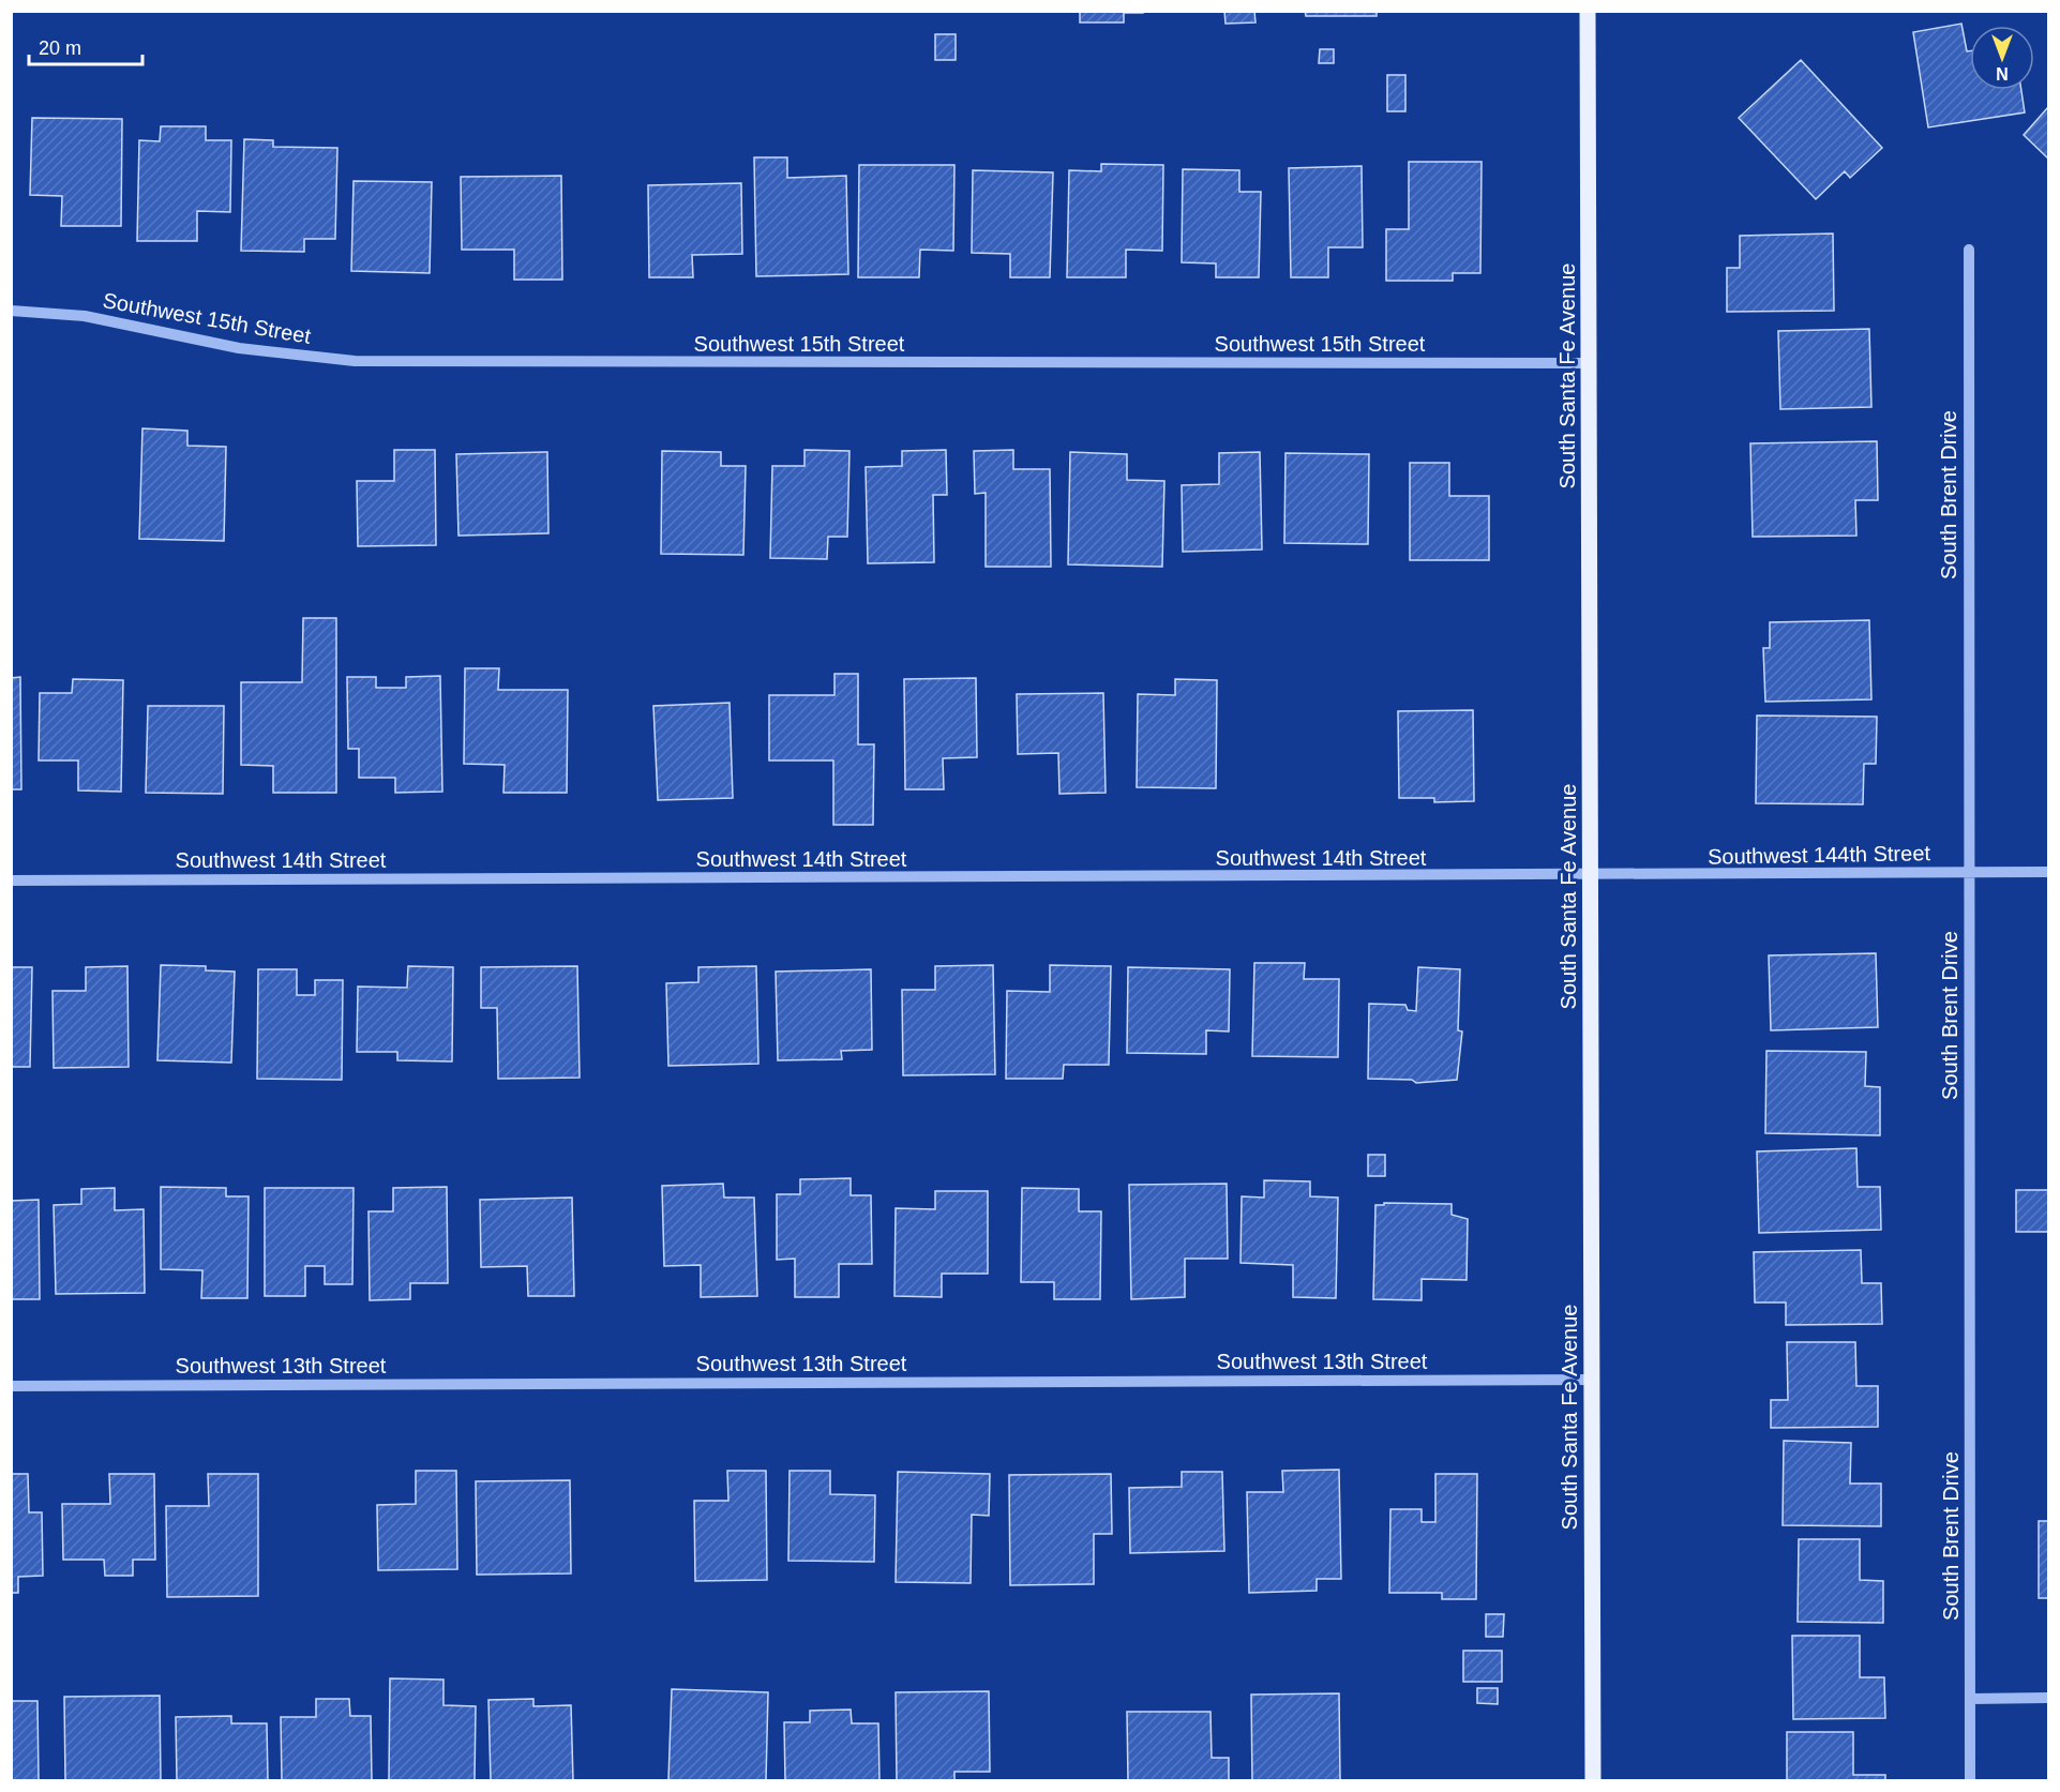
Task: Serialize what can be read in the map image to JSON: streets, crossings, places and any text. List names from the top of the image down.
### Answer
{
  "streets": {
    "main road": ["South Santa Fe Avenue"],
    "street": [
      "Southwest 15th Street",
      "South Brent Drive",
      "Southwest 144th Street",
      "Southwest 14th Street",
      "Southwest 13th Street"
    ]
  },
  "crossings": [
    ["Southwest 15th Street", "South Santa Fe Avenue"],
    ["South Santa Fe Avenue", "Southwest 144th Street"],
    ["South Santa Fe Avenue", "Southwest 14th Street"],
    ["South Santa Fe Avenue", "Southwest 13th Street"],
    ["South Brent Drive", "Southwest 144th Street"],
    ["Southwest 144th Street", "Southwest 14th Street"]
  ],
  "scale_bar": "20 m",
  "north": "bottom"
}
